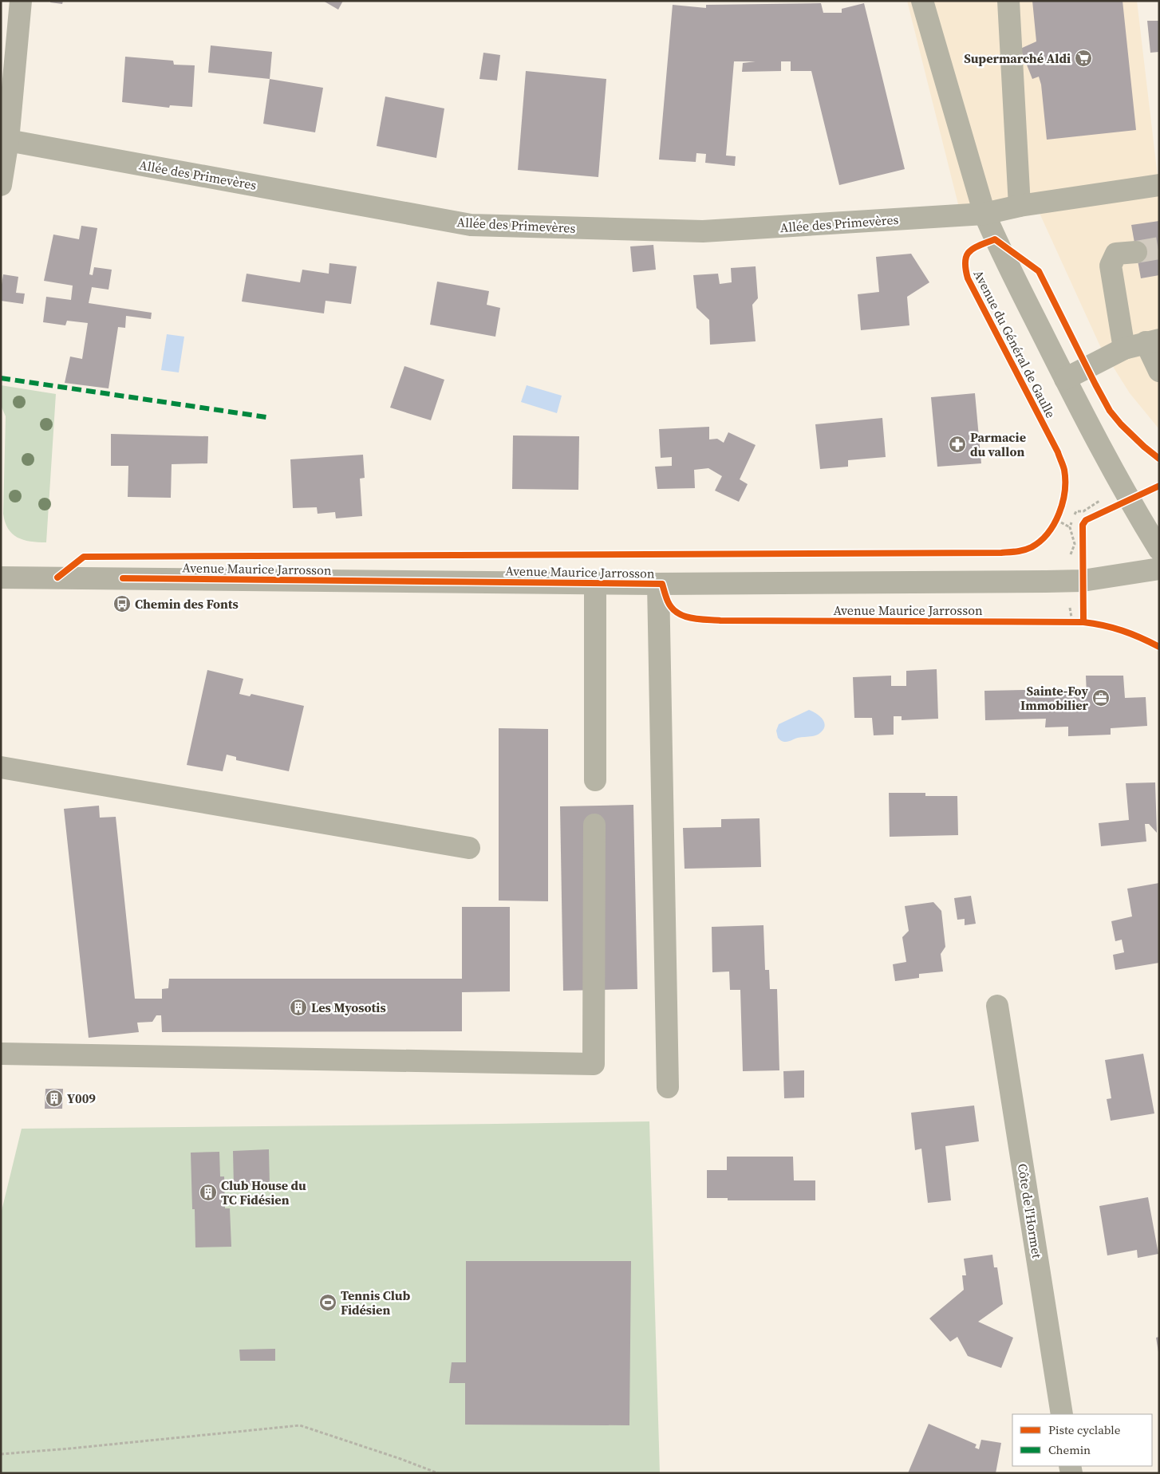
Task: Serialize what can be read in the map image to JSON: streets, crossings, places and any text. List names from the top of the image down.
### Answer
{
  "streets": {
    "street": ["Allée des Primevères", "Avenue Maurice Jarrosson", "Côte de l'Hormet"],
    "cycle path": ["Avenue du Général de Gaulle"]
  },
  "places": {
    "supermarket": ["Supermarché Aldi"],
    "pharmacy": ["Parmacie du vallon"],
    "bus stop": ["Chemin des Fonts"],
    "office": ["Sainte-Foy Immobilier"],
    "building": ["Les Myosotis", "Y009", "Club House du TC Fidésien"],
    "sports": ["Tennis Club Fidésien"]
  },
  "legend": ["Piste cyclable", "Chemin"]
}
